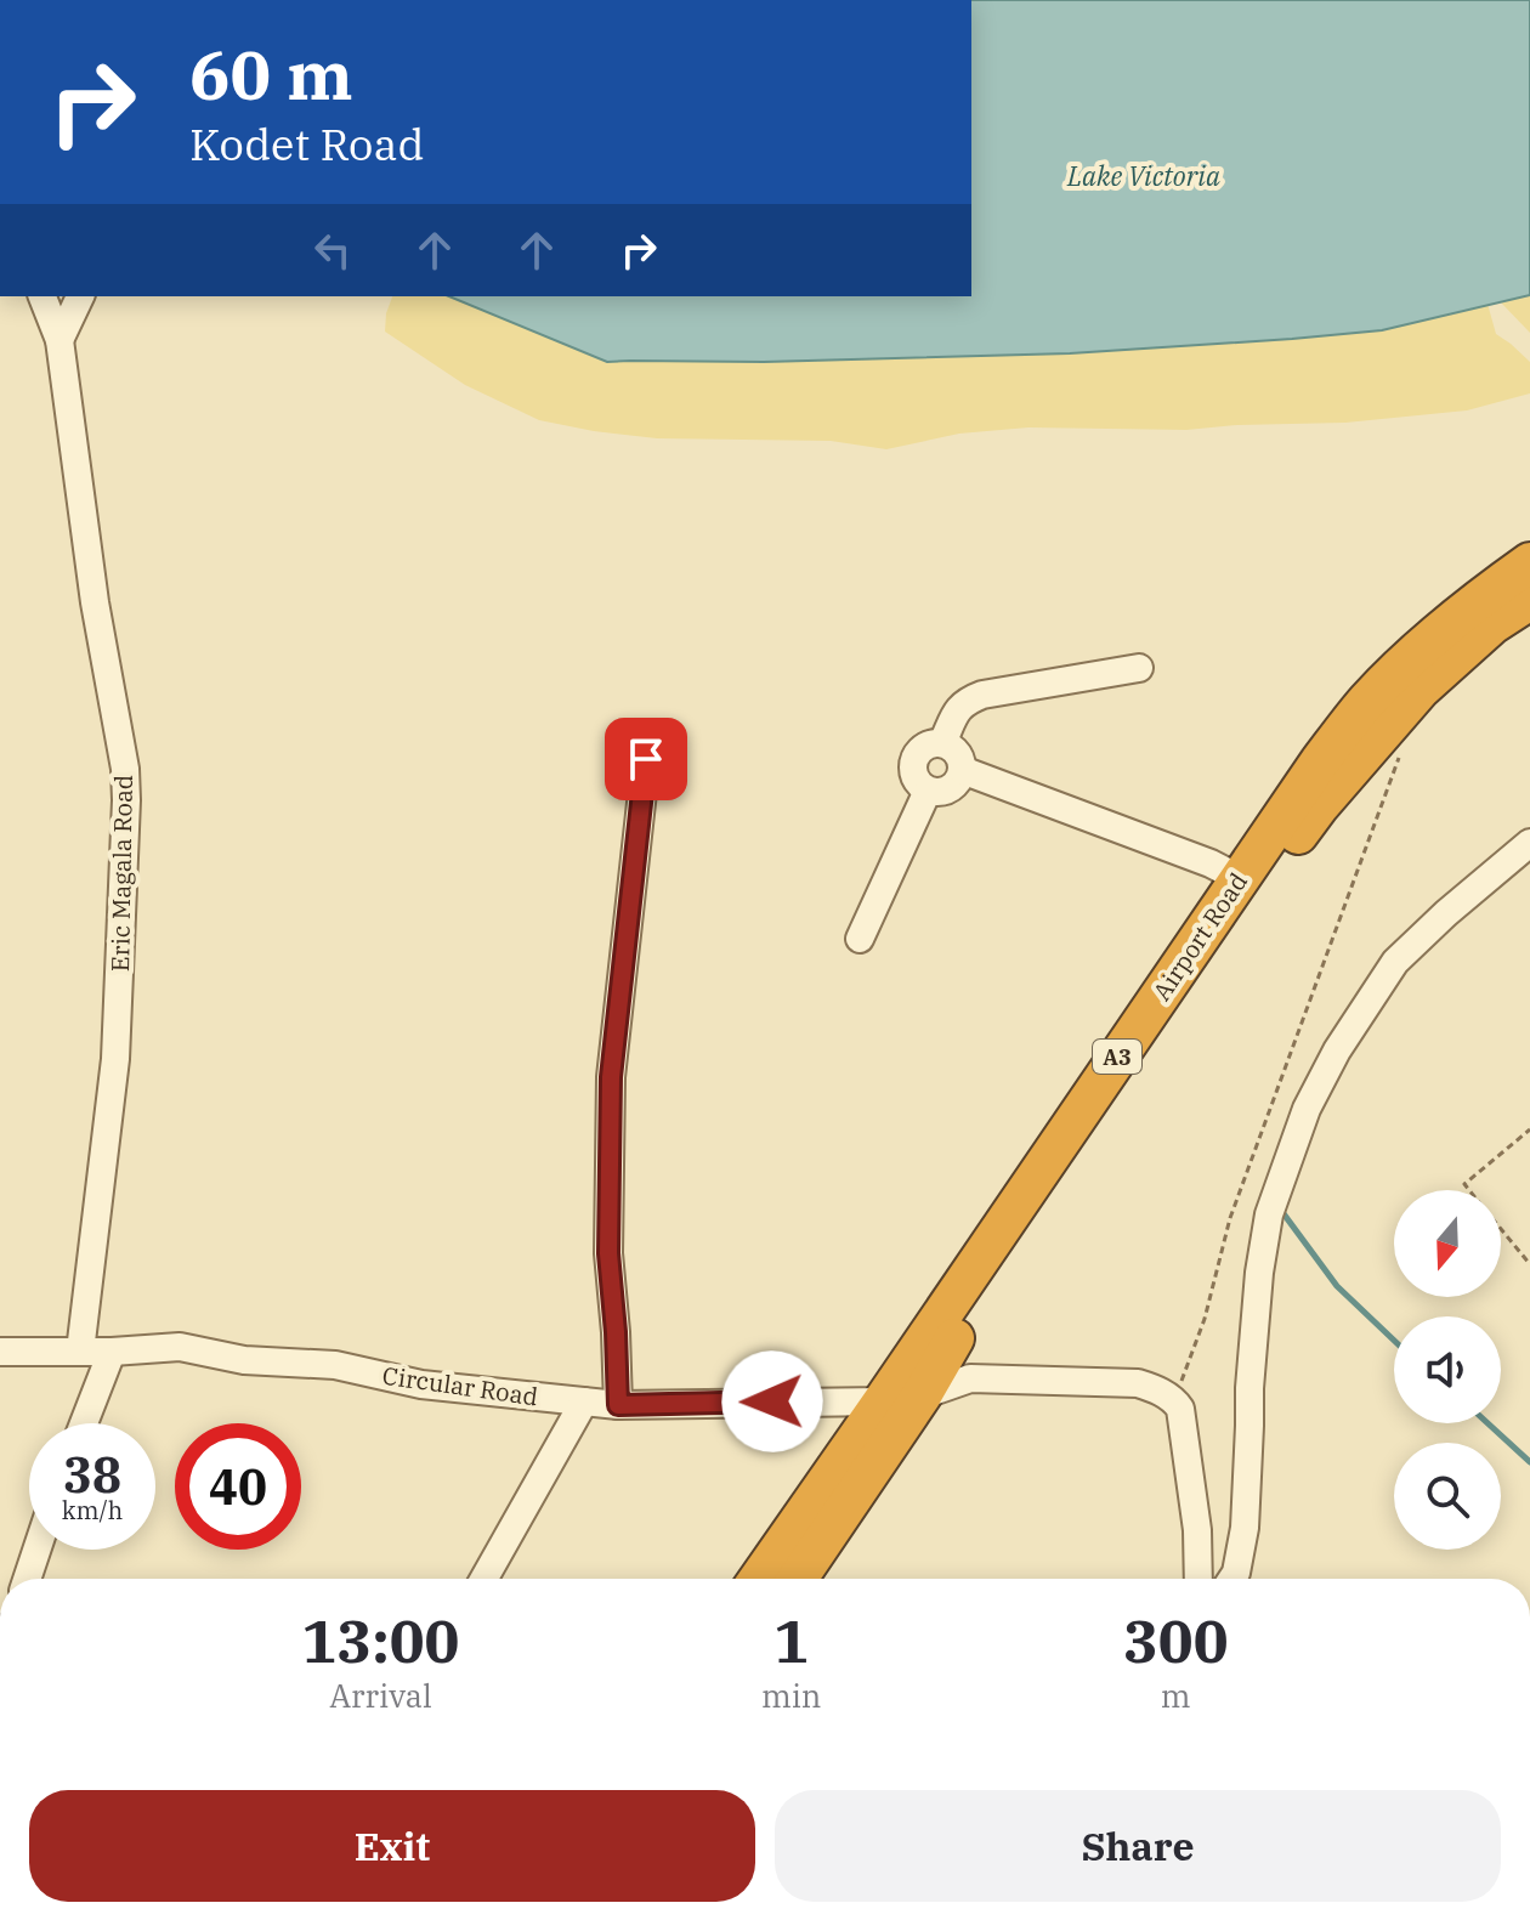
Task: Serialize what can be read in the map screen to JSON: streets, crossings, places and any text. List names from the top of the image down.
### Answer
{
  "streets": {
    "highway": ["Airport Road", "A3"],
    "street": ["Eric Magala Road", "Circular Road"]
  },
  "crossings": [
    ["Eric Magala Road", "Circular Road"],
    ["Airport Road", "Circular Road"]
  ],
  "water": ["Lake Victoria"],
  "north": "bottom",
  "page": {
    "turn": ["60 m", "Kodet Road"],
    "speed": "38 km/h",
    "limit": "40",
    "eta": [
      "13:00",
      "Arrival",
      "1",
      "min",
      "300",
      "m"
    ],
    "buttons": ["Exit", "Share"]
  }
}
